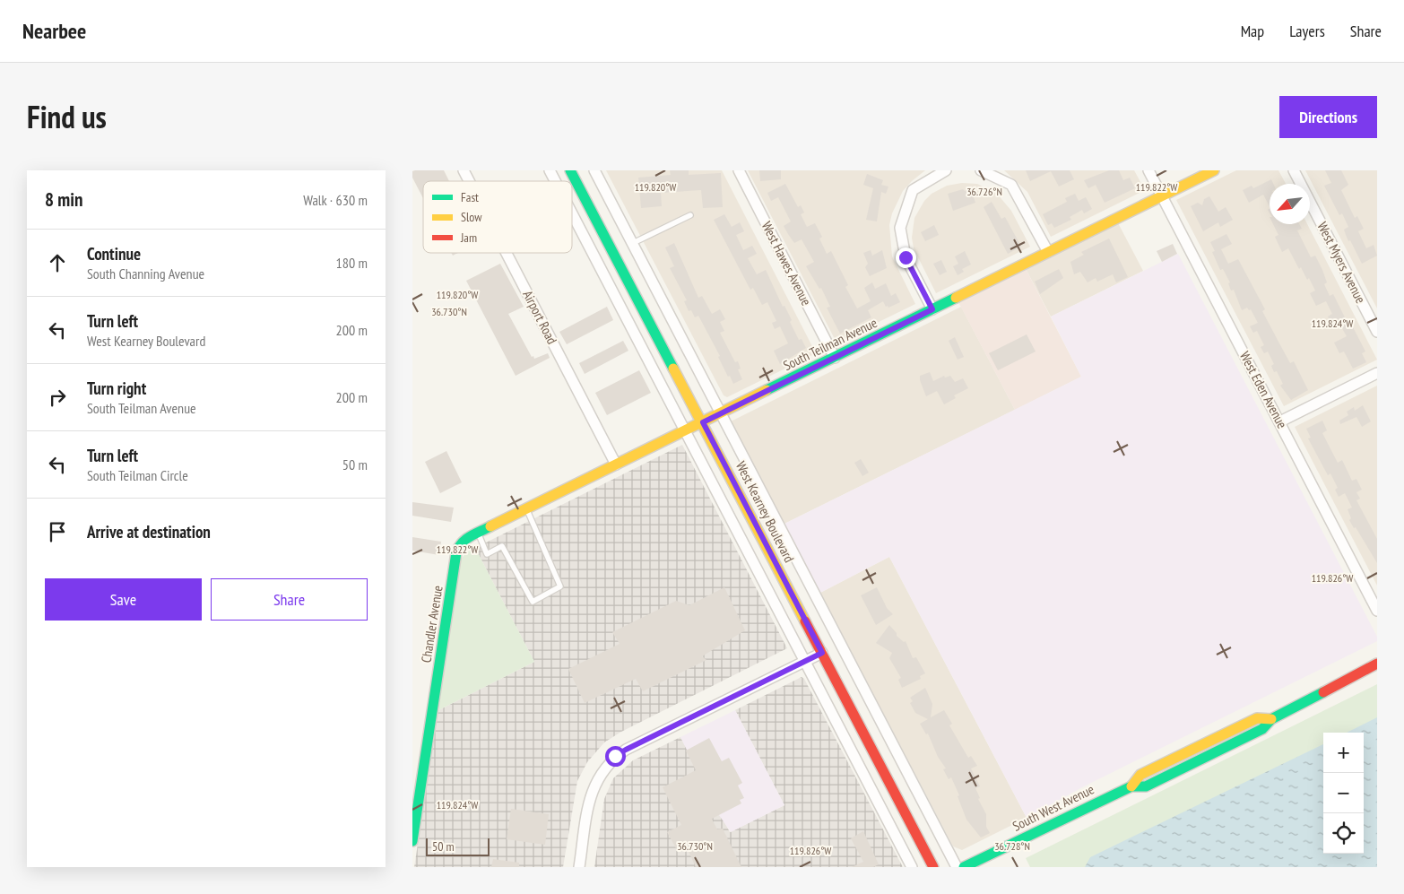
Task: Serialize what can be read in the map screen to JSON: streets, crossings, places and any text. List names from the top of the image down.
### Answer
{
  "streets": {
    "street": [
      "West Myers Avenue",
      "West Hawes Avenue",
      "Airport Road",
      "South Teilman Avenue",
      "West Eden Avenue",
      "West Kearney Boulevard",
      "Chandler Avenue",
      "South West Avenue"
    ]
  },
  "crossings": [
    ["West Hawes Avenue", "South Teilman Avenue"],
    ["Airport Road", "South Teilman Avenue"],
    ["South Teilman Avenue", "West Eden Avenue"],
    ["South Teilman Avenue", "West Kearney Boulevard"],
    ["South Teilman Avenue", "Chandler Avenue"]
  ],
  "legend": ["Fast", "Slow", "Jam"],
  "scale_bar": "50 m",
  "north": "bottom left",
  "page": {
    "header": "Nearbee",
    "nav": ["Map", "Layers", "Share"],
    "title": "Find us",
    "buttons": [
      "Directions",
      ["Save", "Share"]
    ],
    "heading": ["8 min", "Walk · 630 m"],
    "list": [
      ["Continue", "South Channing Avenue", "180 m"],
      ["Turn left", "West Kearney Boulevard", "200 m"],
      ["Turn right", "South Teilman Avenue", "200 m"],
      ["Turn left", "South Teilman Circle", "50 m"],
      "Arrive at destination"
    ],
    "map_buttons": ["+", "−"],
    "scale": "50 m"
  },
  "coordinates": [
    "119.820°W",
    "119.822°W",
    "36.726°N",
    "36.730°N",
    "119.824°W",
    "119.826°W",
    "36.728°N"
  ]
}
